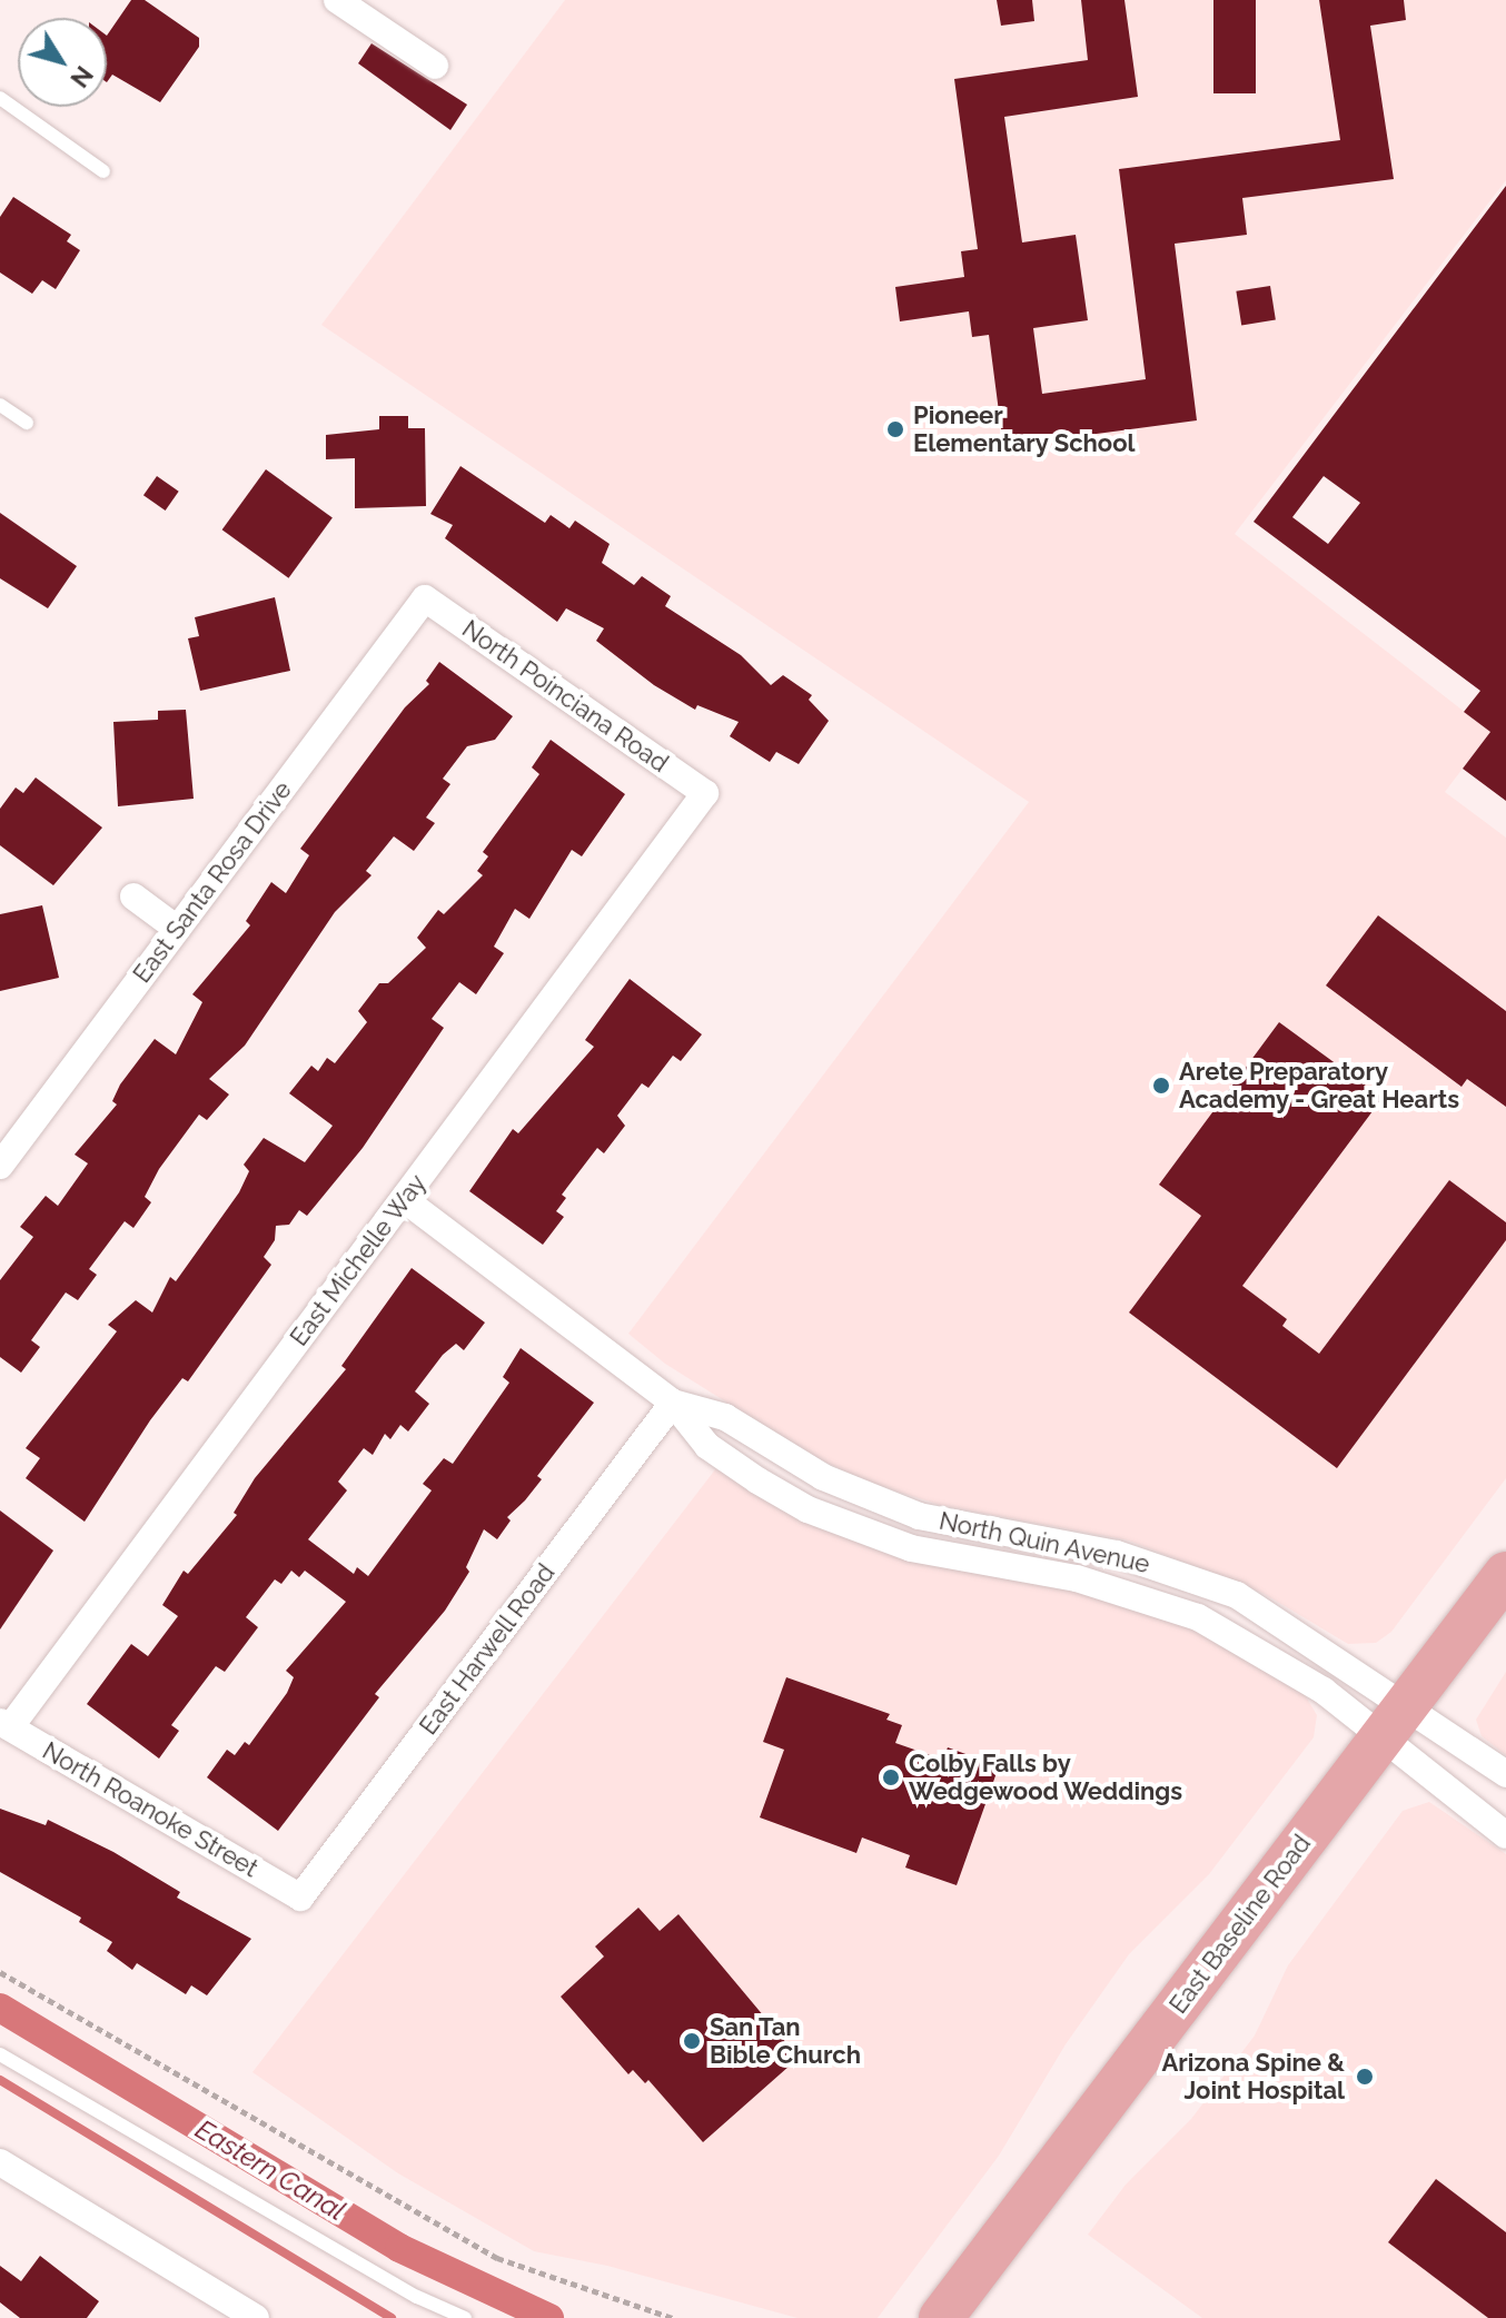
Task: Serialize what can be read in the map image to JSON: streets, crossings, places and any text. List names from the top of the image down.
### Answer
{
  "streets": {
    "main road": ["East Baseline Road"],
    "street": [
      "North Poinciana Road",
      "East Santa Rosa Drive",
      "East Michelle Way",
      "North Quin Avenue",
      "East Harwell Road",
      "North Roanoke Street"
    ]
  },
  "crossings": [
    ["North Poinciana Road", "East Santa Rosa Drive"],
    ["North Poinciana Road", "East Michelle Way"],
    ["East Michelle Way", "North Quin Avenue"],
    ["East Michelle Way", "North Roanoke Street"],
    ["North Quin Avenue", "East Harwell Road"],
    ["North Quin Avenue", "East Baseline Road"],
    ["East Harwell Road", "North Roanoke Street"]
  ],
  "water": ["Eastern Canal"],
  "places": [
    "Pioneer Elementary School",
    "Arete Preparatory Academy - Great Hearts",
    "Colby Falls by Wedgewood Weddings",
    "San Tan Bible Church",
    "Arizona Spine & Joint Hospital"
  ],
  "north": "bottom right"
}
